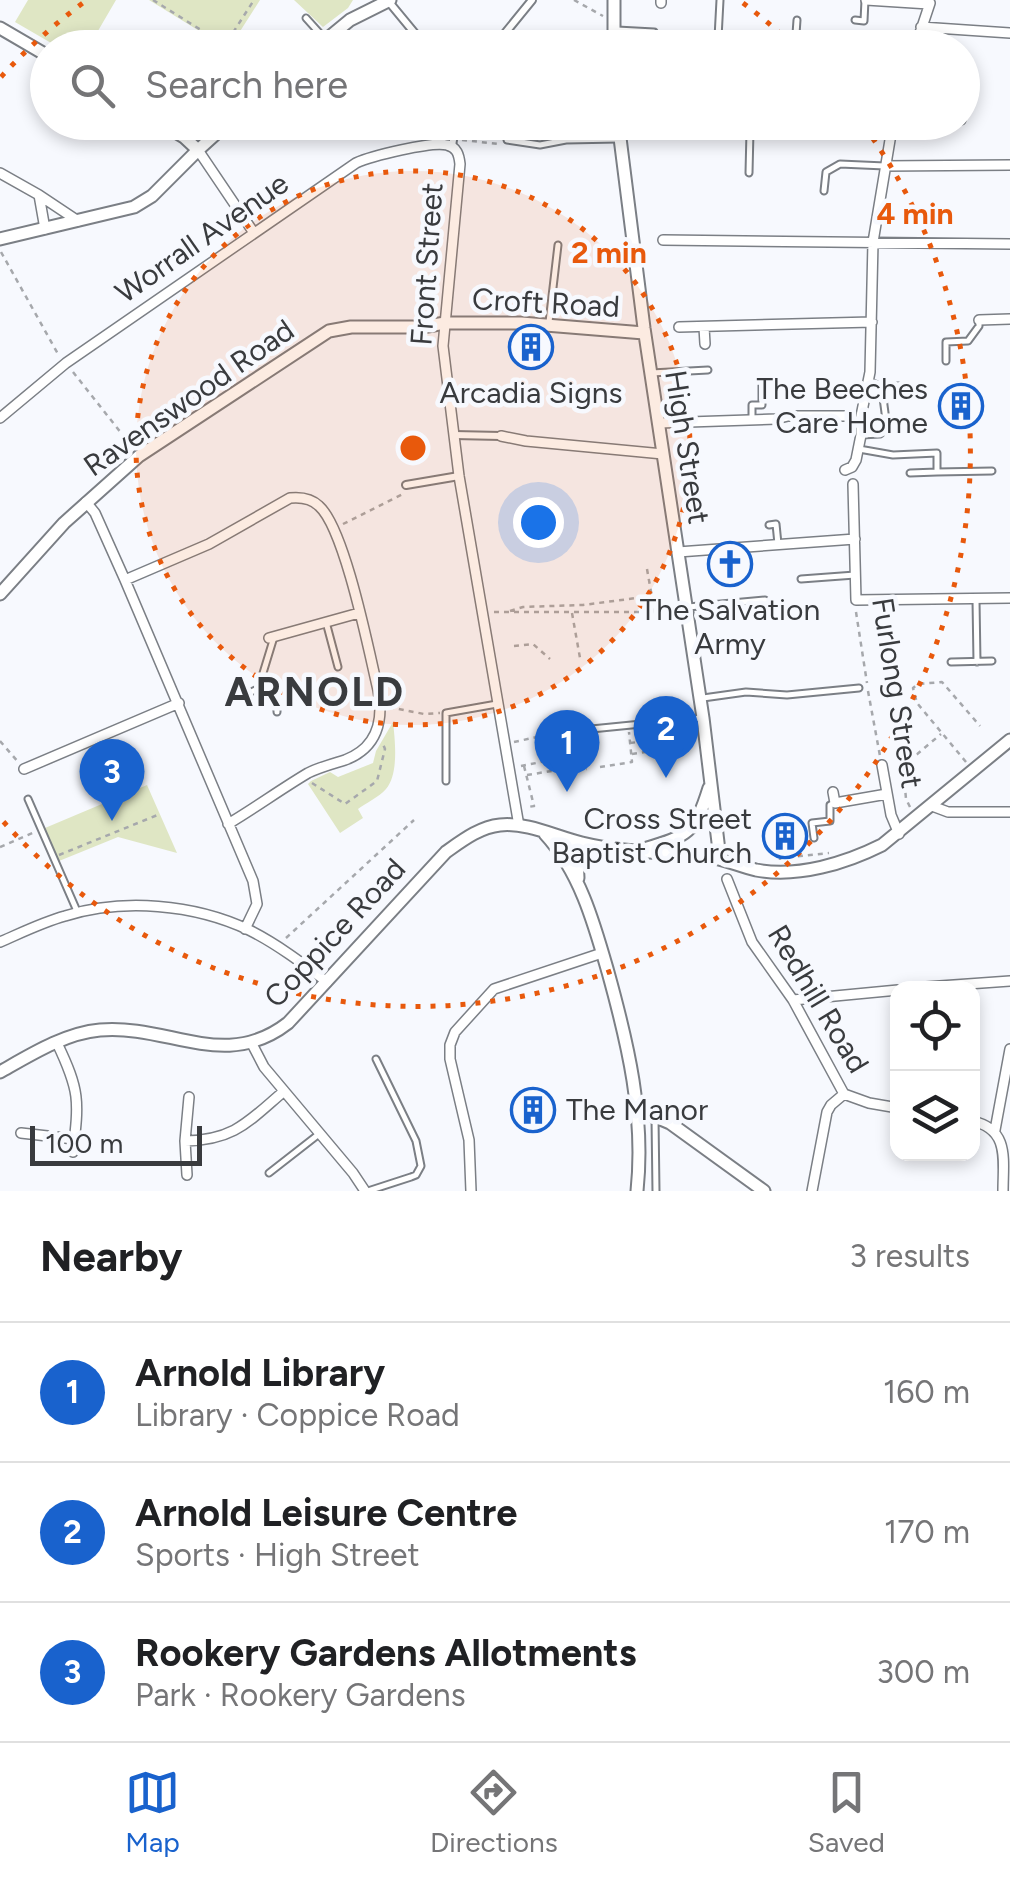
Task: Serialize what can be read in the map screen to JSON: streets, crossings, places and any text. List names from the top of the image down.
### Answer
{
  "streets": {
    "street": [
      "Worrall Avenue",
      "Front Street",
      "Croft Road",
      "Ravenswood Road",
      "High Street",
      "Furlong Street",
      "Coppice Road",
      "Redhill Road"
    ]
  },
  "crossings": [
    ["Worrall Avenue", "Front Street"],
    ["Front Street", "Croft Road"],
    ["Front Street", "Ravenswood Road"],
    ["Front Street", "Coppice Road"],
    ["Croft Road", "Ravenswood Road"],
    ["Croft Road", "High Street"],
    ["High Street", "Coppice Road"]
  ],
  "districts": ["ARNOLD"],
  "places": {
    "building": [
      "Arcadia Signs",
      "The Beeches Care Home",
      "Cross Street Baptist Church",
      "The Manor"
    ],
    "church": ["The Salvation Army"]
  },
  "scale_bar": "100 m",
  "page": {
    "search": "Search here",
    "pins": ["2", "1", "3"],
    "scale": "100 m",
    "heading": ["Nearby", "3 results"],
    "list": [
      {
        "mark": "1",
        "name": "Arnold Library",
        "note": "Library · Coppice Road",
        "value": "160 m"
      },
      {
        "mark": "2",
        "name": "Arnold Leisure Centre",
        "note": "Sports · High Street",
        "value": "170 m"
      },
      {
        "mark": "3",
        "name": "Rookery Gardens Allotments",
        "note": "Park · Rookery Gardens",
        "value": "300 m"
      }
    ],
    "nav": ["Map", "Directions", "Saved"]
  },
  "rings": ["4 min", "2 min"]
}
